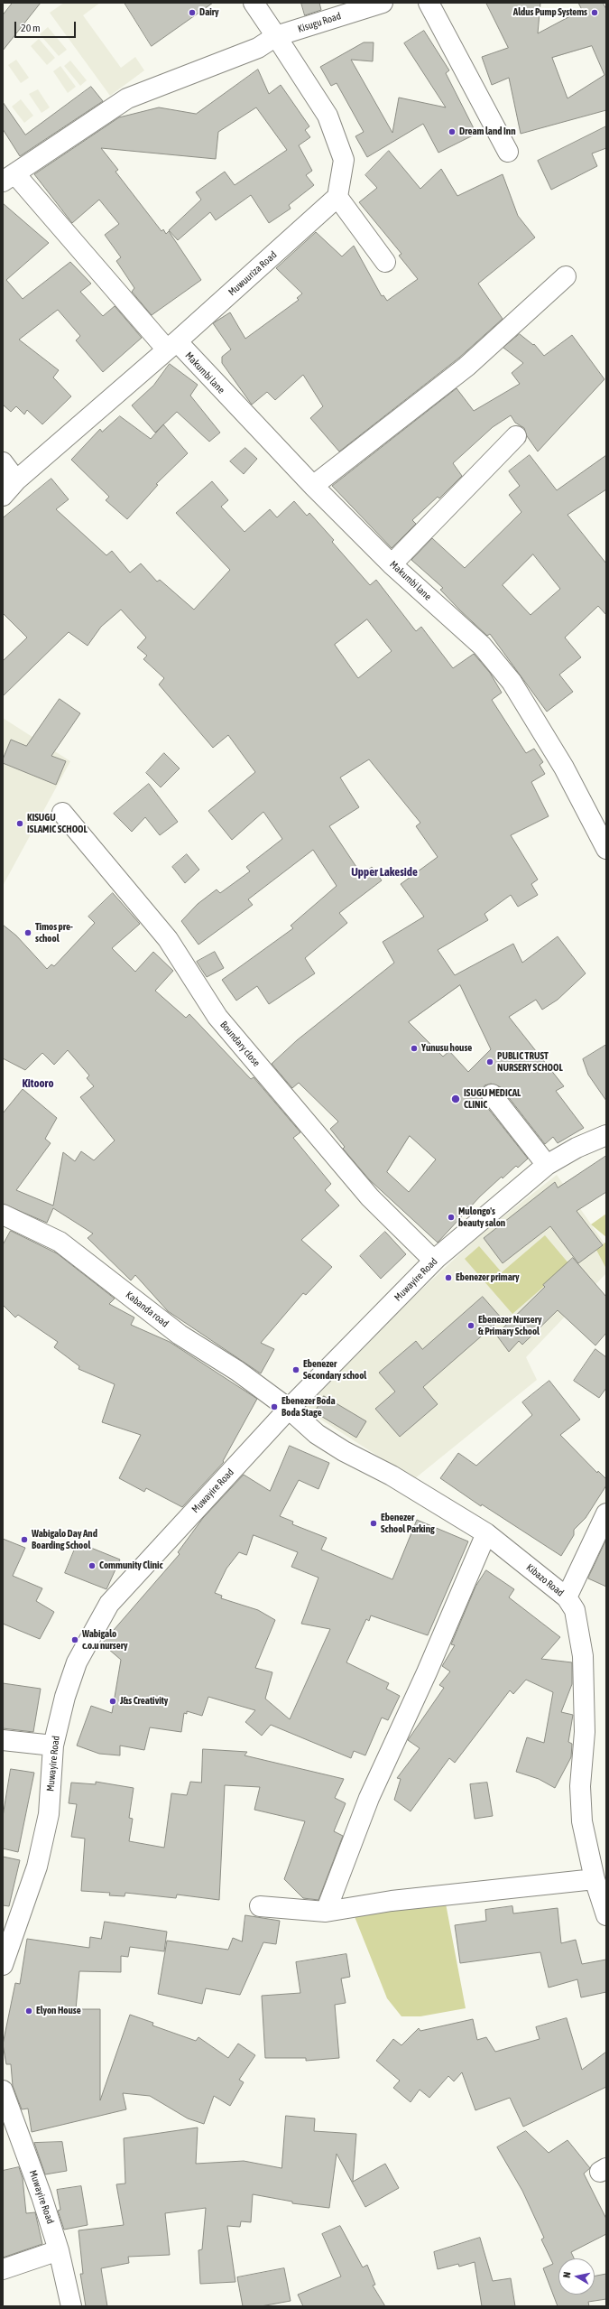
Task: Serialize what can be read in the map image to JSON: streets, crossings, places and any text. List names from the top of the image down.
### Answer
{
  "streets": {
    "street": [
      "Kisugu Road",
      "Muwuuriza Road",
      "Makumbi lane",
      "Boundary close",
      "Muwayire Road",
      "Kabanda road",
      "Kibazo Road"
    ]
  },
  "crossings": [
    ["Kisugu Road", "Makumbi lane"],
    ["Muwuuriza Road", "Makumbi lane"],
    ["Boundary close", "Muwayire Road"],
    ["Muwayire Road", "Kabanda road"],
    ["Muwayire Road", "Kibazo Road"],
    ["Kabanda road", "Kibazo Road"]
  ],
  "districts": ["Upper Lakeside", "Kitooro"],
  "places": [
    "Dairy",
    "Aldus Pump Systems",
    "Dream land Inn",
    "KISUGU ISLAMIC SCHOOL",
    "Timos pre- school",
    "Yunusu house",
    "PUBLIC TRUST NURSERY SCHOOL",
    "ISUGU MEDICAL CLINIC",
    "Mulongo's beauty salon",
    "Ebenezer primary",
    "Ebenezer Nursery & Primary School",
    "Ebenezer Secondary school",
    "Ebenezer Boda Boda Stage",
    "Ebenezer School Parking",
    "Wabigalo Day And Boarding School",
    "Community Clinic",
    "Wabigalo c.o.u nursery",
    "J&s Creativity",
    "Elyon House"
  ],
  "scale_bar": "20 m",
  "north": "left"
}
